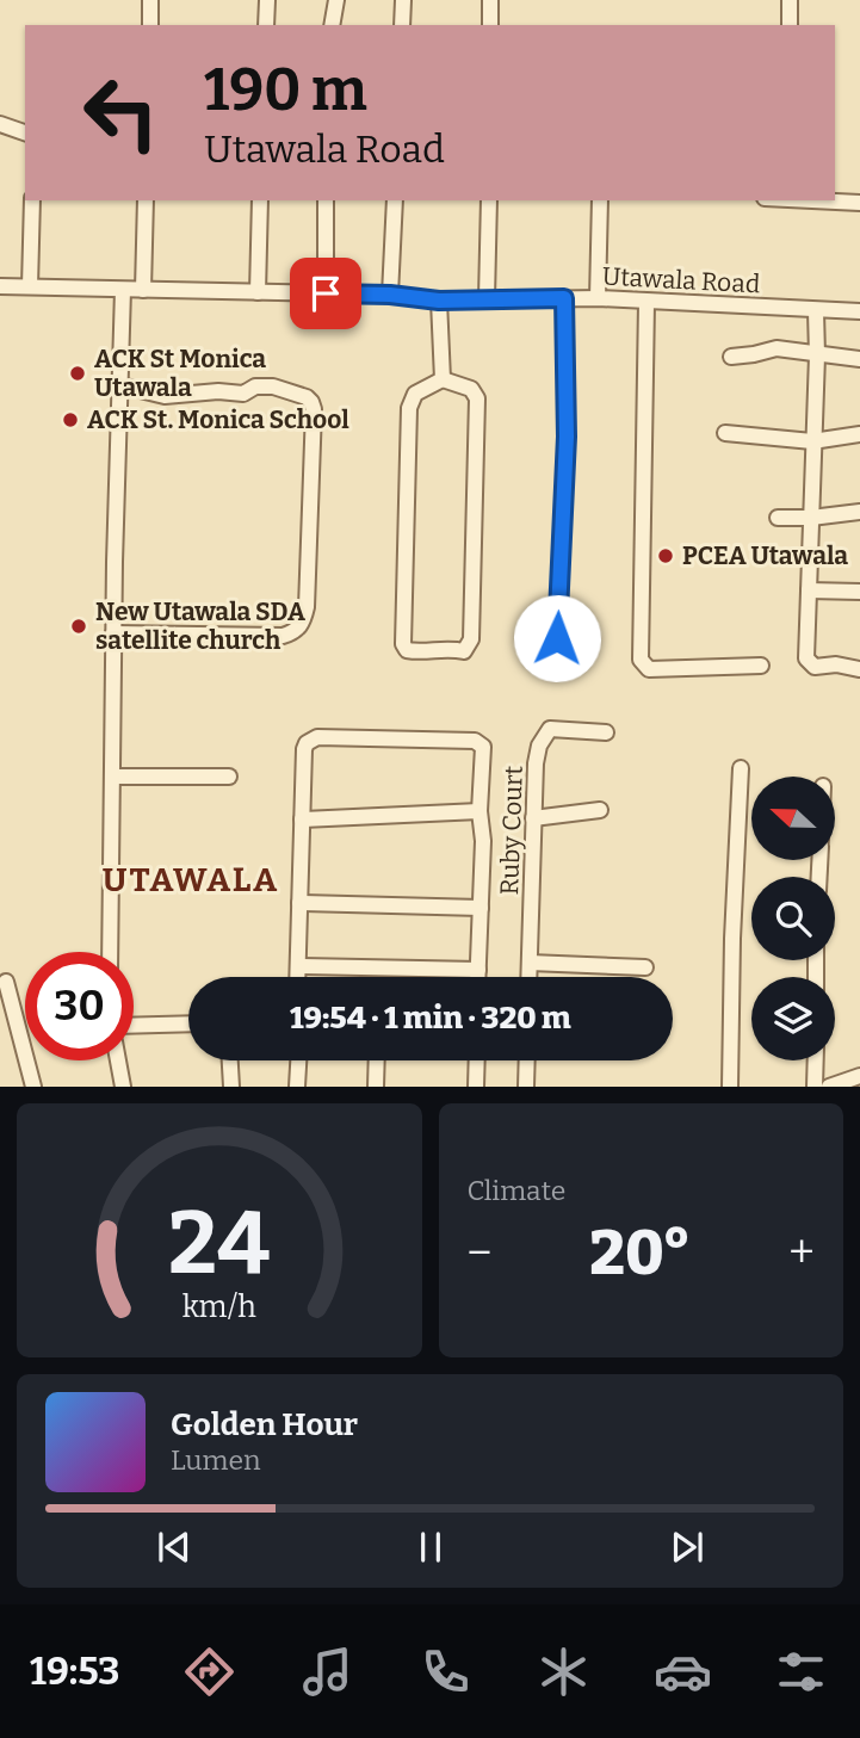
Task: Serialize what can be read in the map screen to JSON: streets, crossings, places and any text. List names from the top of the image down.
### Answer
{
  "streets": {
    "street": ["Utawala Road", "Ruby Court"]
  },
  "districts": ["UTAWALA"],
  "places": [
    "ACK St Monica Utawala",
    "ACK St. Monica School",
    "PCEA Utawala",
    "New Utawala SDA satellite church"
  ],
  "north": "left",
  "page": {
    "turn": ["190 m", "Utawala Road"],
    "limit": "30",
    "trip": "19:54 · 1 min · 320 m",
    "tile": "Climate",
    "heat": ["−", "20°", "+"],
    "song": ["Golden Hour", "Lumen"],
    "tabs": "19:53",
    "gauge": ["24", "km/h"]
  }
}
